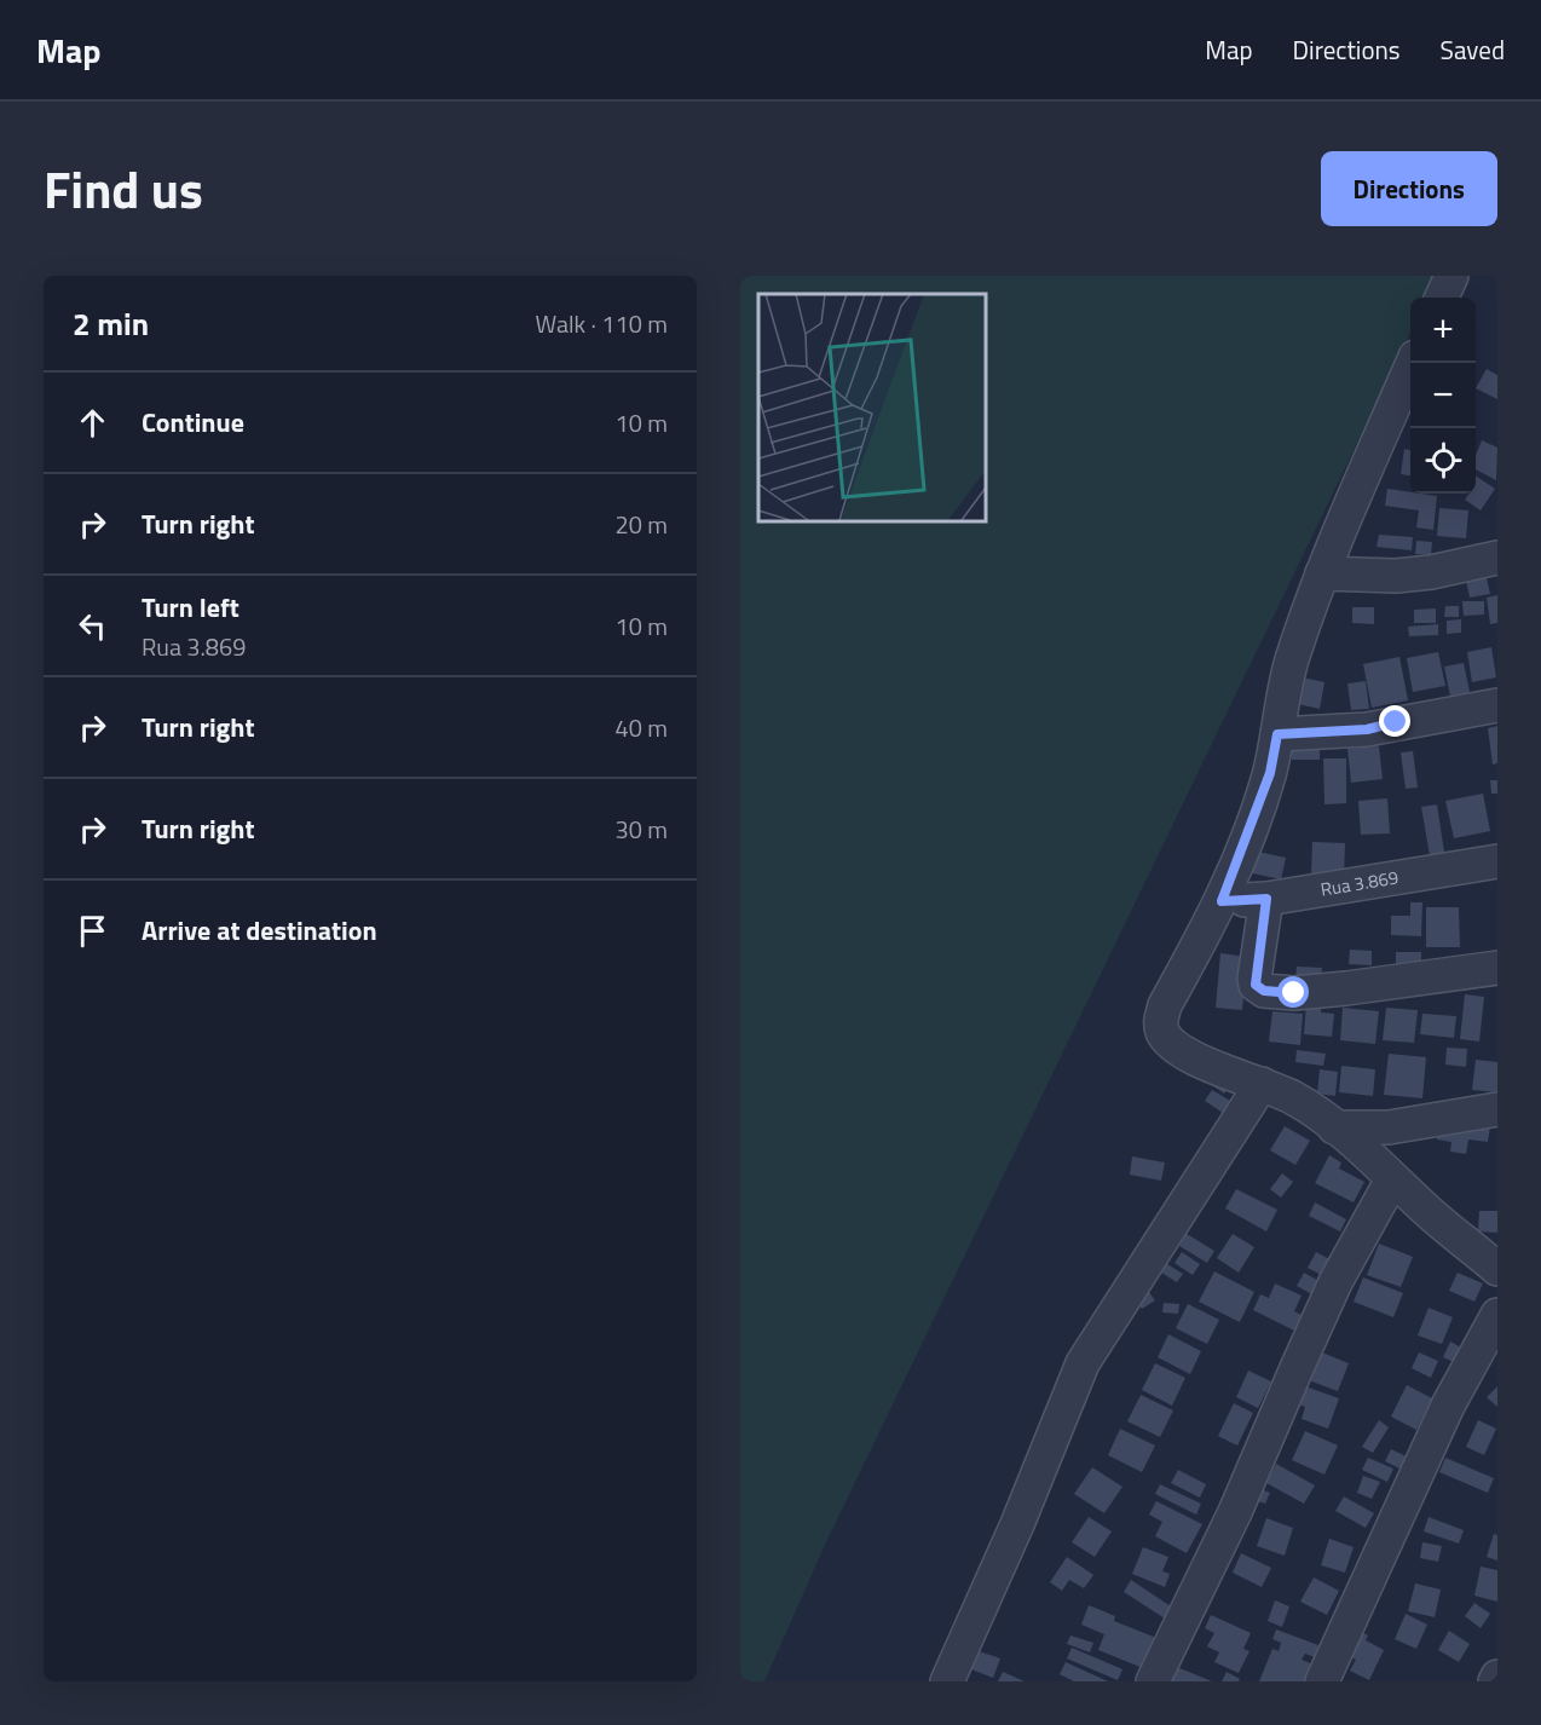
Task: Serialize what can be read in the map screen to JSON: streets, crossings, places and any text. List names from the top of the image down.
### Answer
{
  "streets": {
    "street": ["Rua 3.869"]
  },
  "page": {
    "header": "Map",
    "nav": ["Map", "Directions", "Saved"],
    "title": "Find us",
    "buttons": "Directions",
    "heading": ["2 min", "Walk · 110 m"],
    "map_buttons": ["+", "−"],
    "list": [
      ["Continue", "10 m"],
      ["Turn right", "20 m"],
      ["Turn left", "Rua 3.869", "10 m"],
      ["Turn right", "40 m"],
      ["Turn right", "30 m"],
      "Arrive at destination"
    ]
  }
}
